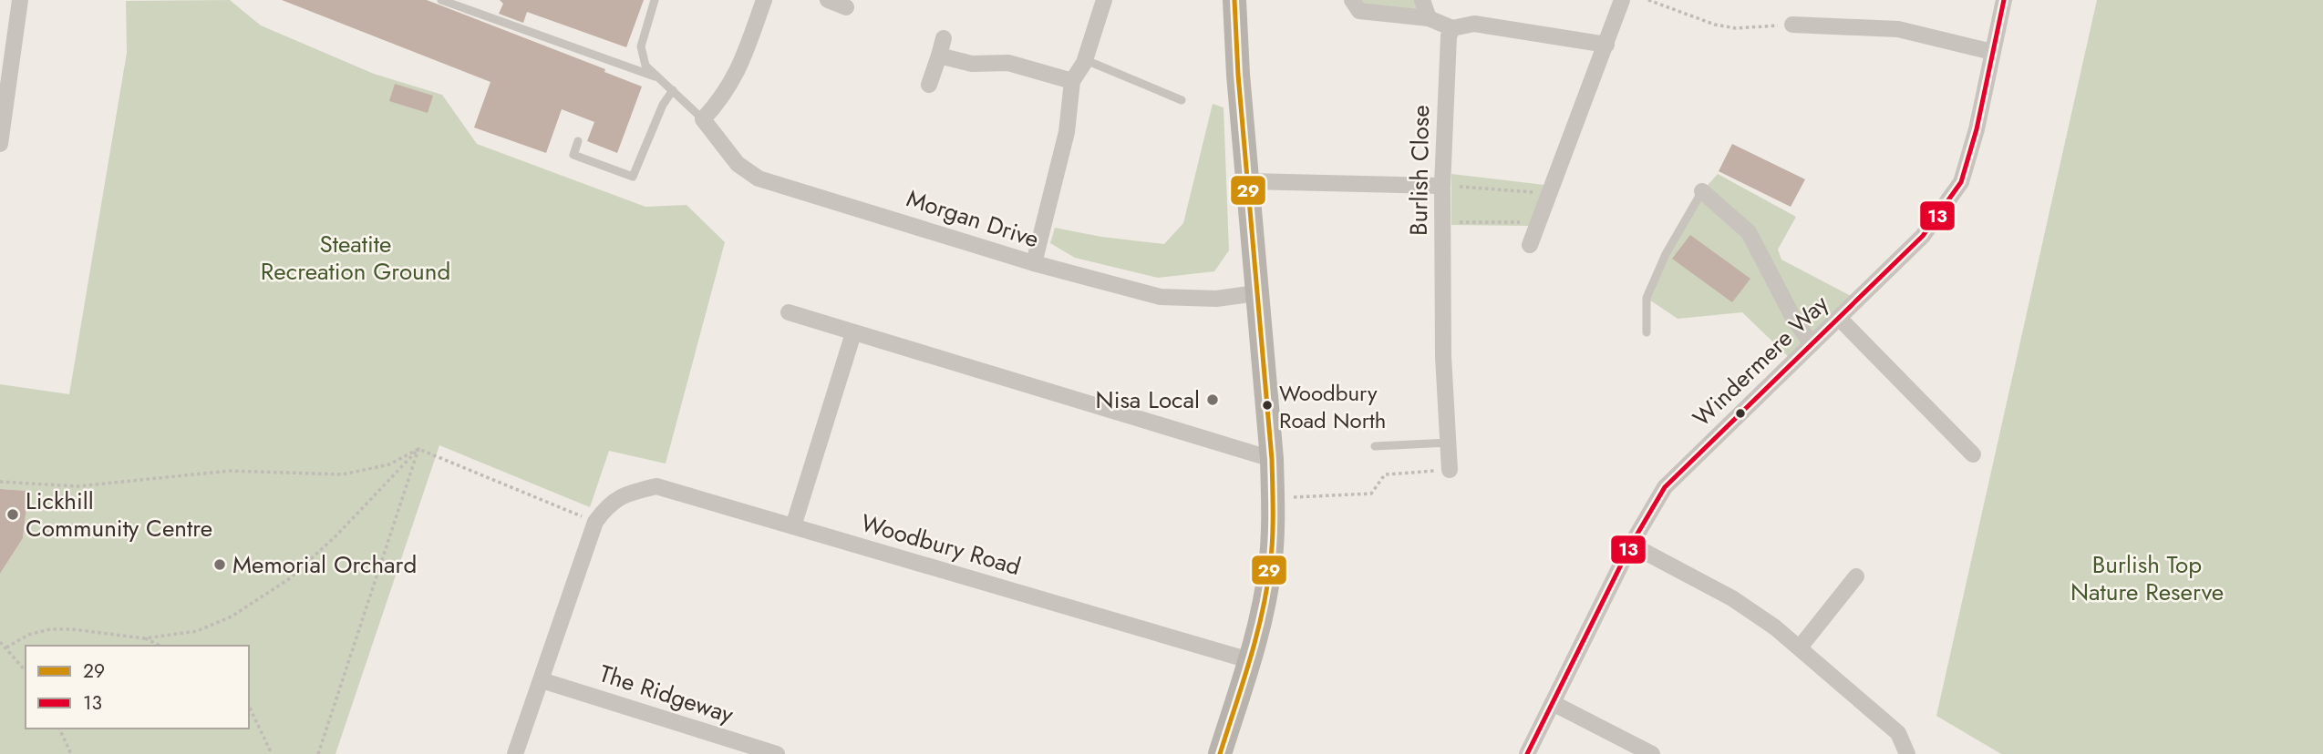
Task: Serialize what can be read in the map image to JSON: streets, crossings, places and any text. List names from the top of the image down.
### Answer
{
  "streets": {
    "street": [
      "Burlish Close",
      "Morgan Drive",
      "Windermere Way",
      "Woodbury Road",
      "The Ridgeway"
    ]
  },
  "parks": ["Steatite Recreation Ground", "Burlish Top Nature Reserve"],
  "places": [
    "Nisa Local",
    "Woodbury Road North",
    "Lickhill Community Centre",
    "Memorial Orchard"
  ],
  "lines": ["transit line 29", "transit line 13"],
  "legend": ["29", "13"]
}
